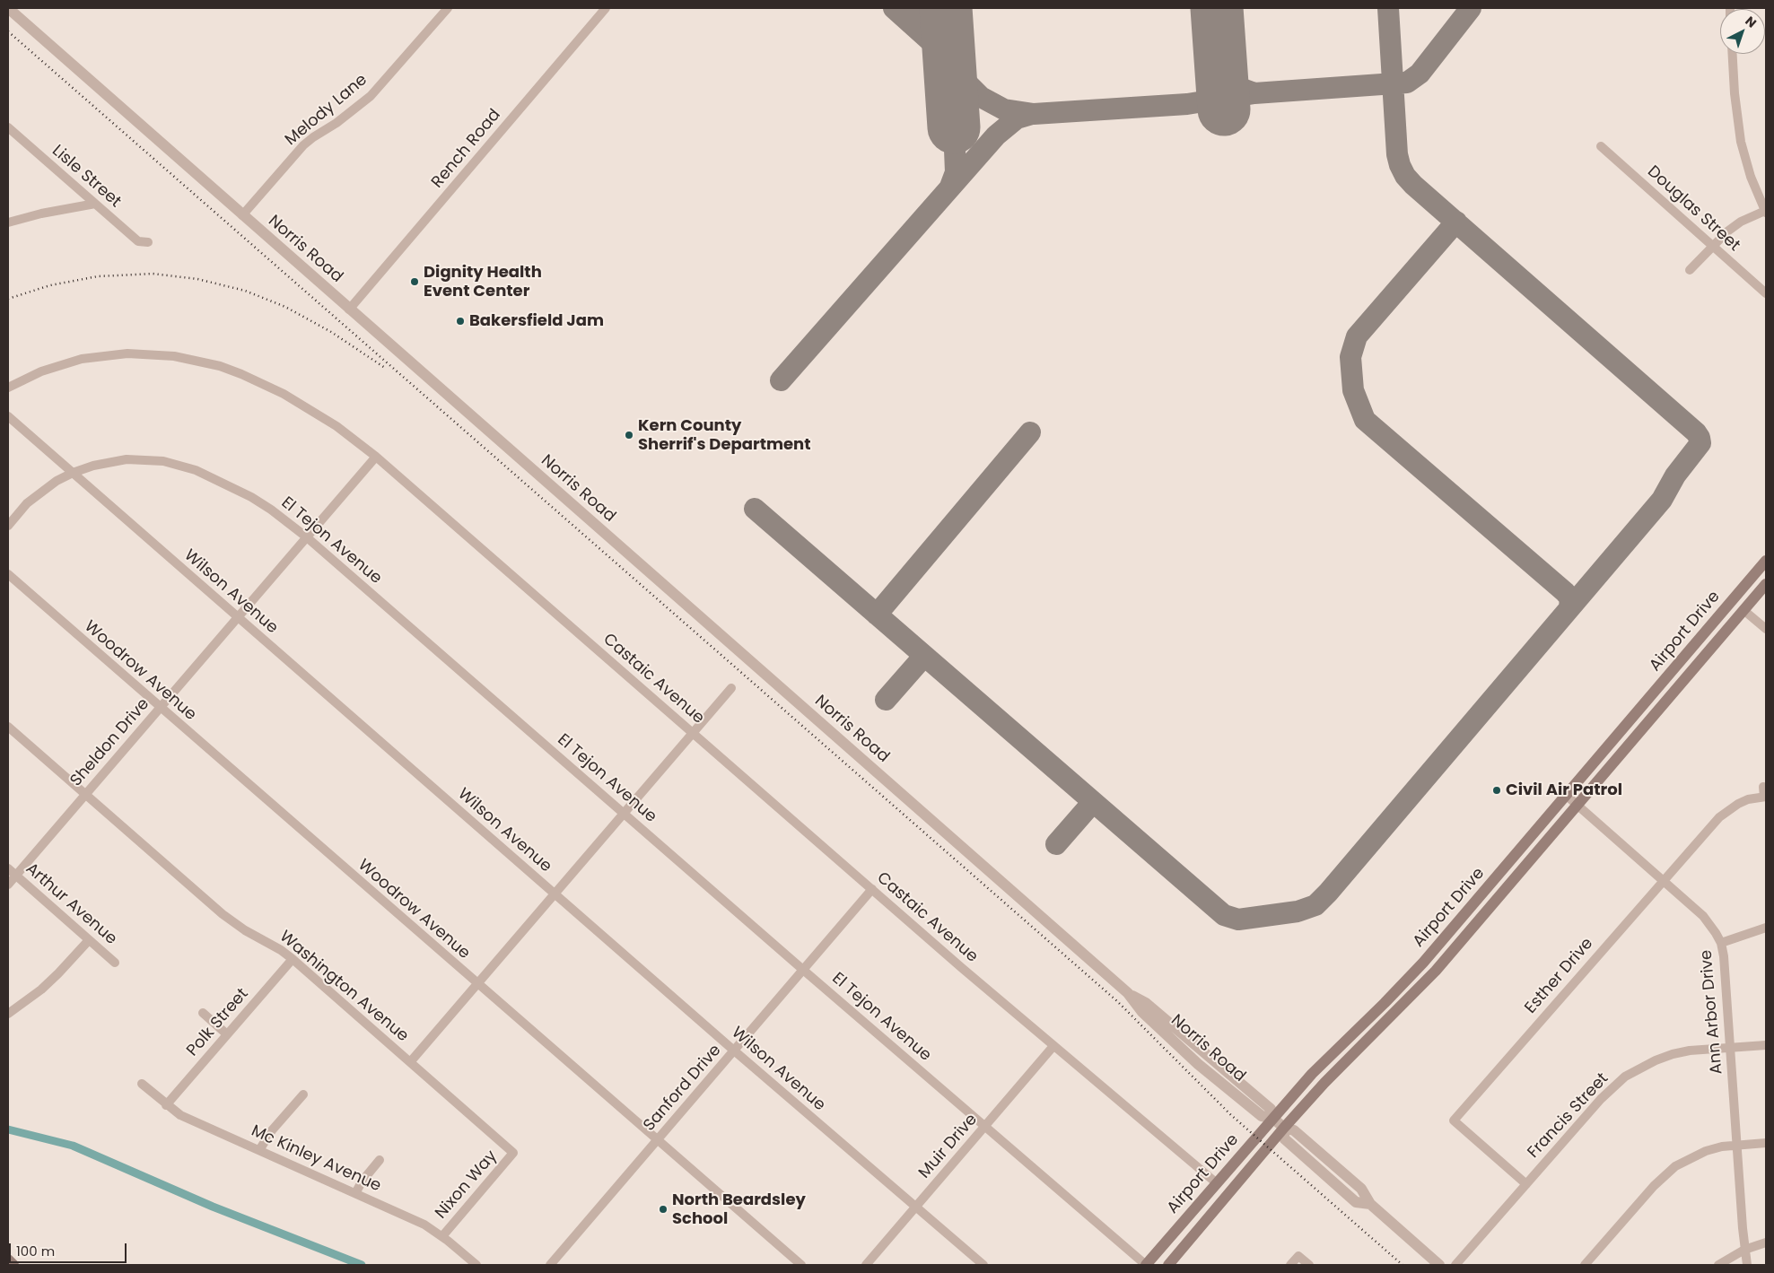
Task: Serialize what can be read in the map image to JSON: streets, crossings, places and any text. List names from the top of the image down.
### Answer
{
  "streets": {
    "main road": ["Airport Drive"],
    "street": [
      "Melody Lane",
      "Rench Road",
      "Lisle Street",
      "Douglas Street",
      "Norris Road",
      "El Tejon Avenue",
      "Wilson Avenue",
      "Woodrow Avenue",
      "Castaic Avenue",
      "Sheldon Drive",
      "Arthur Avenue",
      "Esther Drive",
      "Washington Avenue",
      "Ann Arbor Drive",
      "Polk Street",
      "Sanford Drive",
      "Francis Street",
      "Muir Drive",
      "Mc Kinley Avenue",
      "Nixon Way"
    ]
  },
  "crossings": [
    ["Melody Lane", "Norris Road"],
    ["Rench Road", "Norris Road"],
    ["Norris Road", "Airport Drive"],
    ["El Tejon Avenue", "Wilson Avenue"],
    ["El Tejon Avenue", "Airport Drive"],
    ["El Tejon Avenue", "Sheldon Drive"],
    ["El Tejon Avenue", "Sanford Drive"],
    ["El Tejon Avenue", "Muir Drive"],
    ["Wilson Avenue", "Sheldon Drive"],
    ["Wilson Avenue", "Sanford Drive"],
    ["Wilson Avenue", "Muir Drive"],
    ["Airport Drive", "Castaic Avenue"],
    ["Airport Drive", "Ann Arbor Drive"],
    ["Woodrow Avenue", "Sheldon Drive"],
    ["Woodrow Avenue", "Sanford Drive"],
    ["Castaic Avenue", "Sheldon Drive"],
    ["Castaic Avenue", "Sanford Drive"],
    ["Castaic Avenue", "Muir Drive"],
    ["Sheldon Drive", "Arthur Avenue"],
    ["Sheldon Drive", "Washington Avenue"],
    ["Esther Drive", "Ann Arbor Drive"],
    ["Esther Drive", "Francis Street"],
    ["Washington Avenue", "Polk Street"],
    ["Washington Avenue", "Nixon Way"],
    ["Ann Arbor Drive", "Francis Street"],
    ["Polk Street", "Mc Kinley Avenue"],
    ["Mc Kinley Avenue", "Nixon Way"]
  ],
  "places": [
    "Dignity Health Event Center",
    "Bakersfield Jam",
    "Kern County Sherrif's Department",
    "Civil Air Patrol",
    "North Beardsley School"
  ],
  "scale_bar": "100 m",
  "north": "top right"
}
